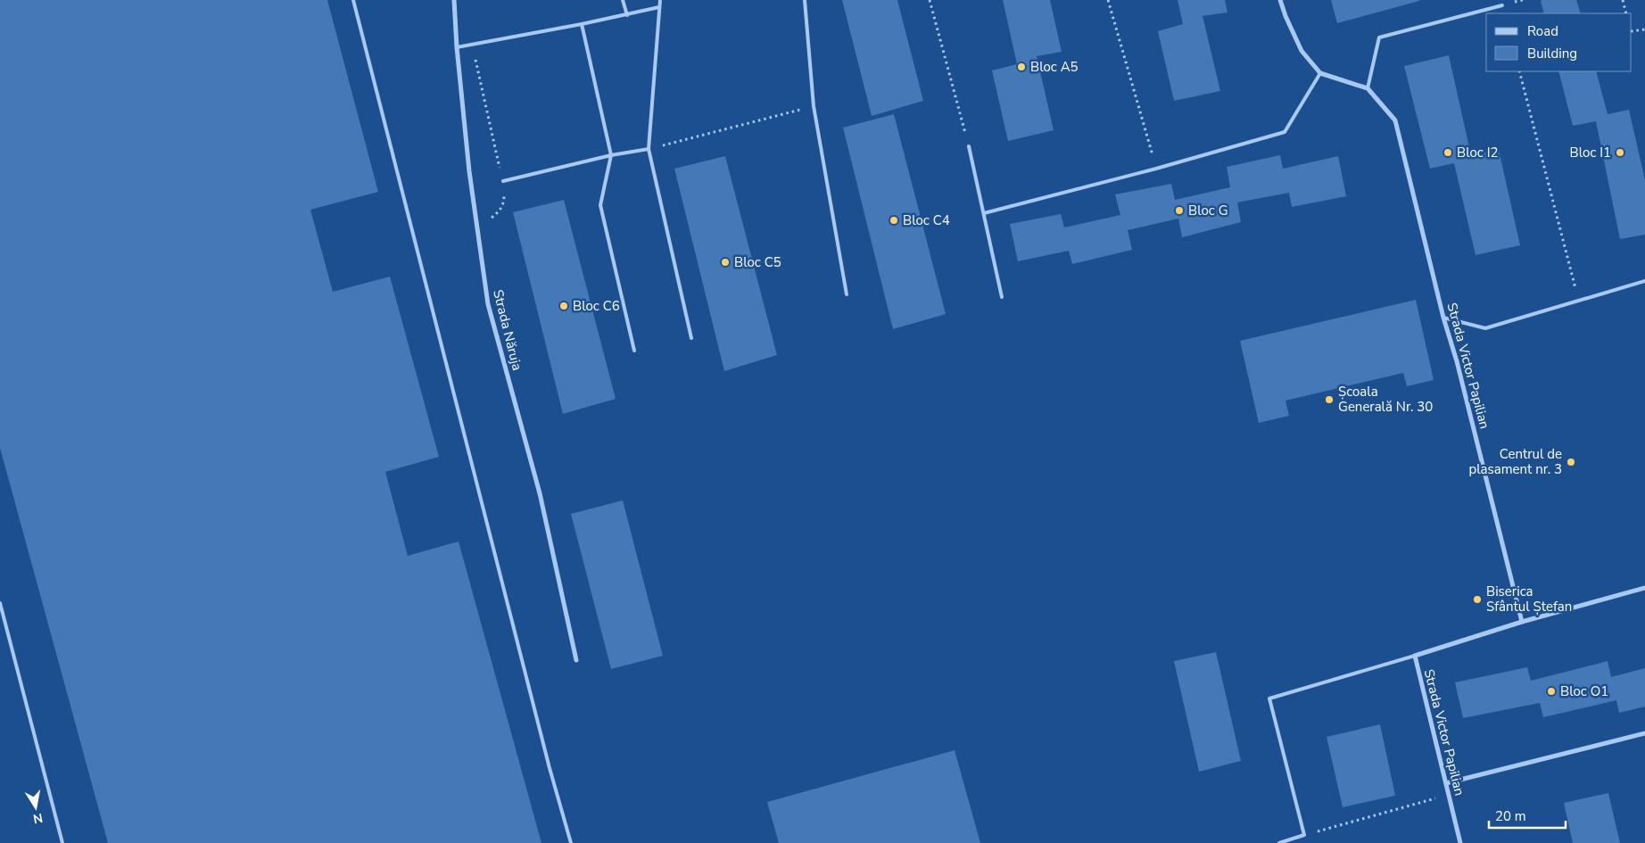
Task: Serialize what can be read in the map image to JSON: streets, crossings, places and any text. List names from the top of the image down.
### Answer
{
  "streets": {
    "street": ["Strada Năruja", "Strada Victor Papilian"]
  },
  "places": [
    "Bloc A5",
    "Bloc I2",
    "Bloc I1",
    "Bloc G",
    "Bloc C4",
    "Bloc C5",
    "Bloc C6",
    "Școala Generală Nr. 30",
    "Centrul de plasament nr. 3",
    "Biserica Sfântul Ștefan",
    "Bloc O1"
  ],
  "legend": ["Road", "Building"],
  "scale_bar": "20 m",
  "north": "bottom"
}
